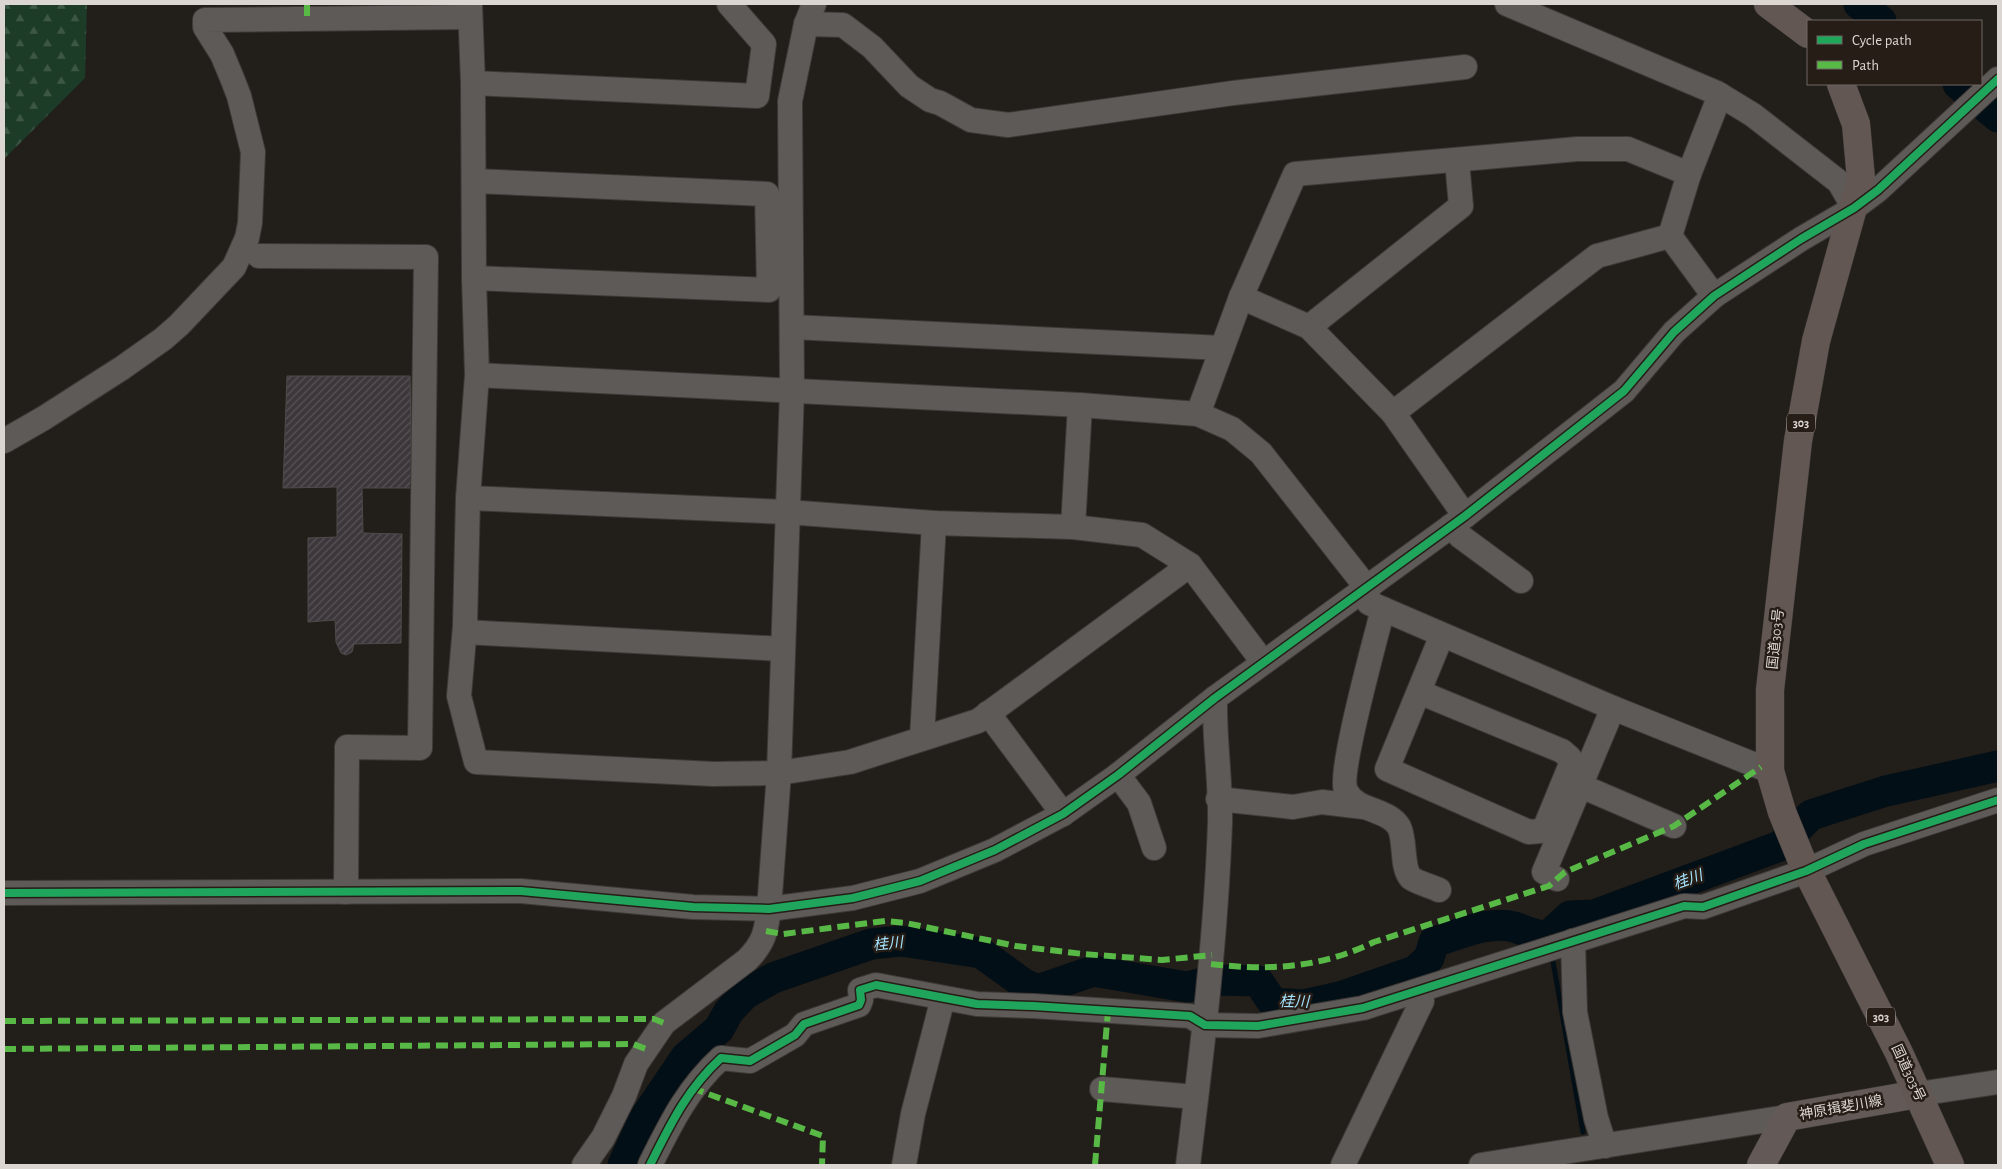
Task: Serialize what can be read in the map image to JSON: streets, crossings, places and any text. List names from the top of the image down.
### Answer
{
  "streets": {
    "highway": ["303", "国道303号"],
    "main road": ["神原揖斐川線"]
  },
  "crossings": [
    ["国道303号", "神原揖斐川線"]
  ],
  "water": ["桂川"],
  "legend": ["Cycle path", "Path"]
}
